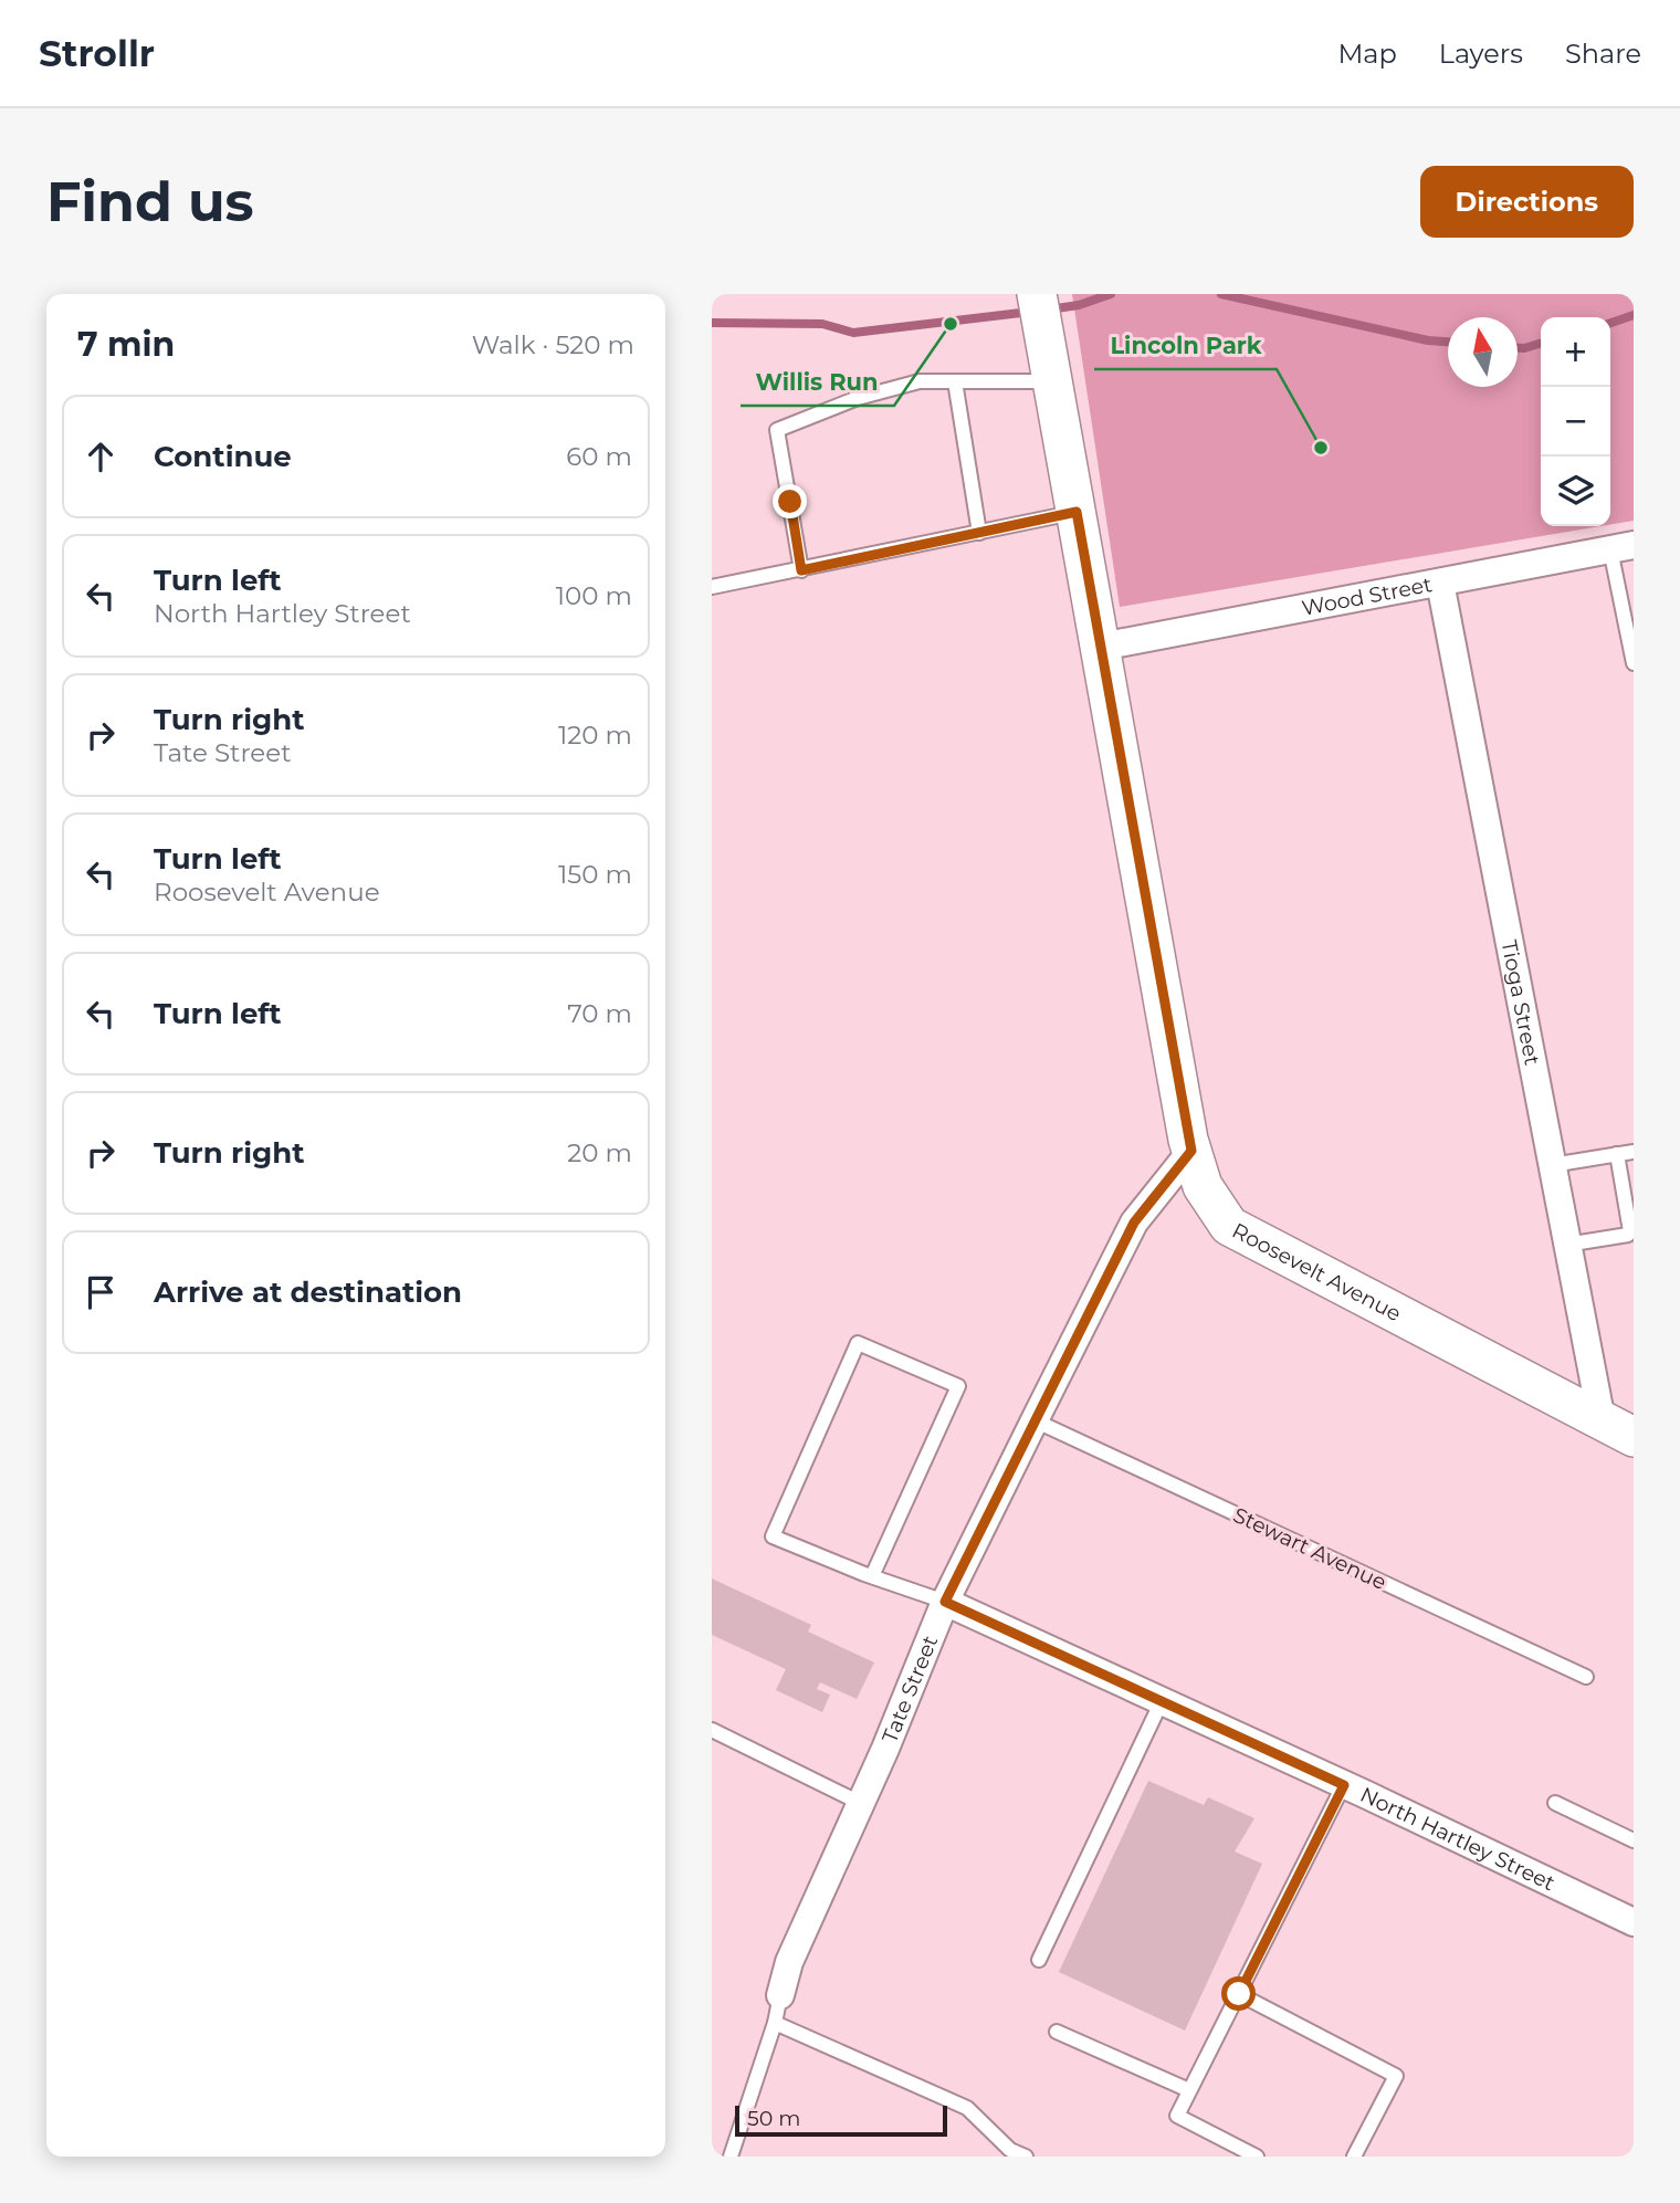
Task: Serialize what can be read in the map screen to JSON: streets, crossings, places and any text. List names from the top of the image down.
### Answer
{
  "streets": {
    "main road": ["Roosevelt Avenue"],
    "street": [
      "Wood Street",
      "Tioga Street",
      "Tate Street",
      "North Hartley Street"
    ],
    "lane": ["Stewart Avenue"]
  },
  "crossings": [
    ["Wood Street", "Tioga Street"],
    ["Wood Street", "Roosevelt Avenue"],
    ["Tioga Street", "Roosevelt Avenue"],
    ["Roosevelt Avenue", "Tate Street"],
    ["Stewart Avenue", "Tate Street"],
    ["Tate Street", "North Hartley Street"]
  ],
  "places": ["Willis Run", "Lincoln Park"],
  "scale_bar": "50 m",
  "north": "top",
  "page": {
    "header": "Strollr",
    "nav": ["Map", "Layers", "Share"],
    "buttons": "Directions",
    "title": "Find us",
    "heading": ["7 min", "Walk · 520 m"],
    "map_buttons": ["+", "−"],
    "list": [
      ["Continue", "60 m"],
      ["Turn left", "North Hartley Street", "100 m"],
      ["Turn right", "Tate Street", "120 m"],
      ["Turn left", "Roosevelt Avenue", "150 m"],
      ["Turn left", "70 m"],
      ["Turn right", "20 m"],
      "Arrive at destination"
    ],
    "scale": "50 m"
  }
}
